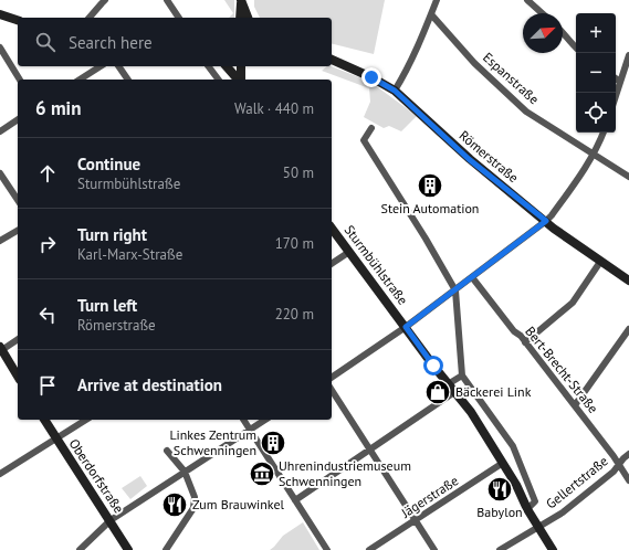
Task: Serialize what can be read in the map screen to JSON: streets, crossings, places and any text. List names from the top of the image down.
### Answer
{
  "streets": {
    "main road": ["Römerstraße", "Sturmbühlstraße", "Oberdorfstraße"],
    "street": [
      "Espanstraße",
      "Bert-Brecht-Straße",
      "Gellertstraße",
      "Jägerstraße"
    ]
  },
  "crossings": [
    ["Sturmbühlstraße", "Gellertstraße"],
    ["Sturmbühlstraße", "Jägerstraße"],
    ["Bert-Brecht-Straße", "Gellertstraße"]
  ],
  "places": {
    "building": ["Stein Automation", "Linkes Zentrum Schwenningen"],
    "shop": ["Bäckerei Link"],
    "museum": ["Uhrenindustriemuseum Schwenningen"],
    "restaurant": ["Babylon", "Zum Brauwinkel"]
  },
  "north": "top right",
  "page": {
    "map_buttons": ["+", "−"],
    "search": "Search here",
    "heading": ["6 min", "Walk · 440 m"],
    "list": [
      ["Continue", "Sturmbühlstraße", "50 m"],
      ["Turn right", "Karl-Marx-Straße", "170 m"],
      ["Turn left", "Römerstraße", "220 m"],
      "Arrive at destination"
    ]
  }
}
